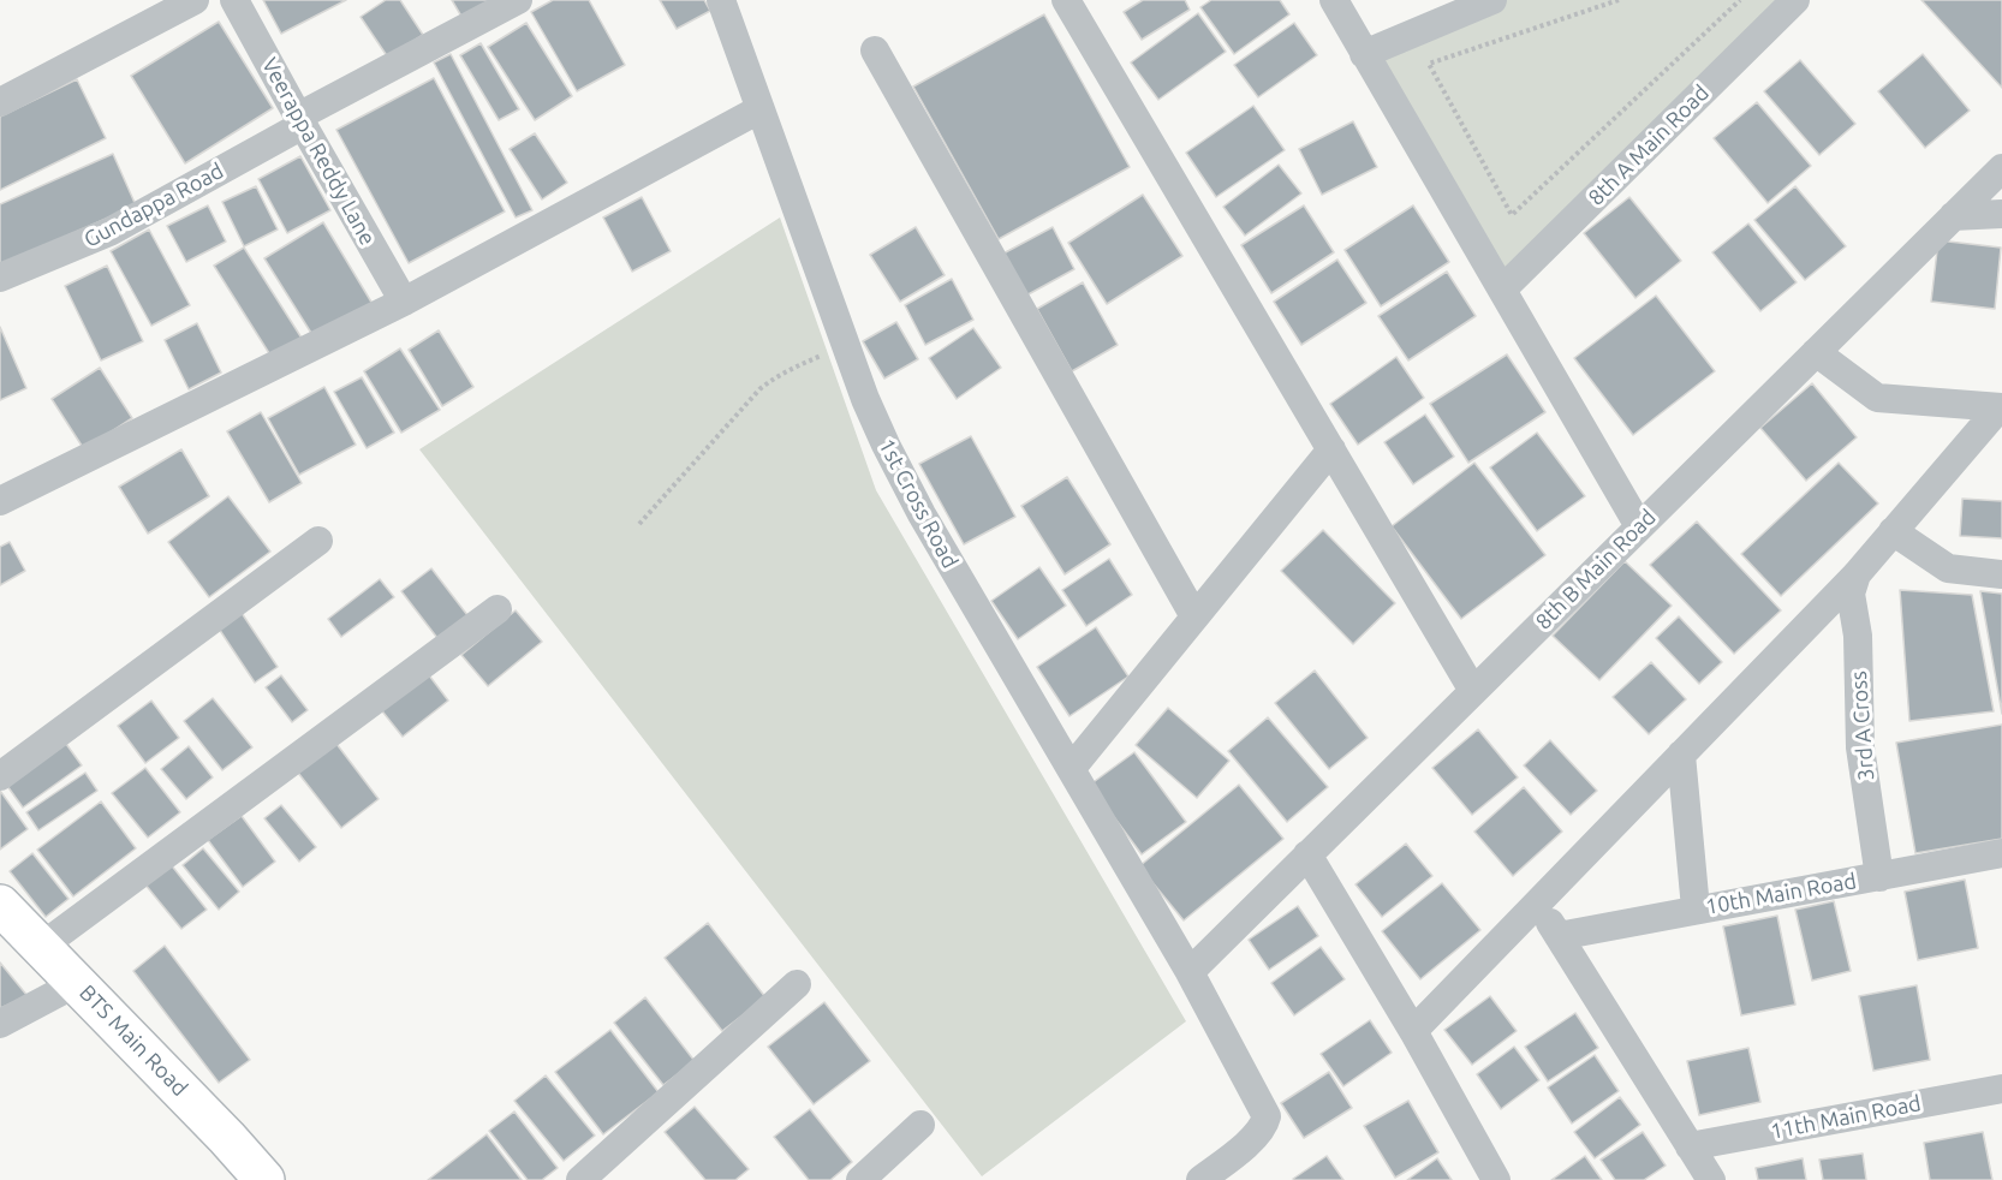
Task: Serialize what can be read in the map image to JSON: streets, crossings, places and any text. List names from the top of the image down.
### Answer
{
  "streets": {
    "street": [
      "8th A Main Road",
      "Veerappa Reddy Lane",
      "Gundappa Road",
      "1st Cross Road",
      "8th B Main Road",
      "3rd A Cross",
      "10th Main Road",
      "BTS Main Road",
      "11th Main Road"
    ]
  },
  "crossings": [
    ["Veerappa Reddy Lane", "Gundappa Road"],
    ["1st Cross Road", "8th B Main Road"],
    ["3rd A Cross", "10th Main Road"]
  ]
}
